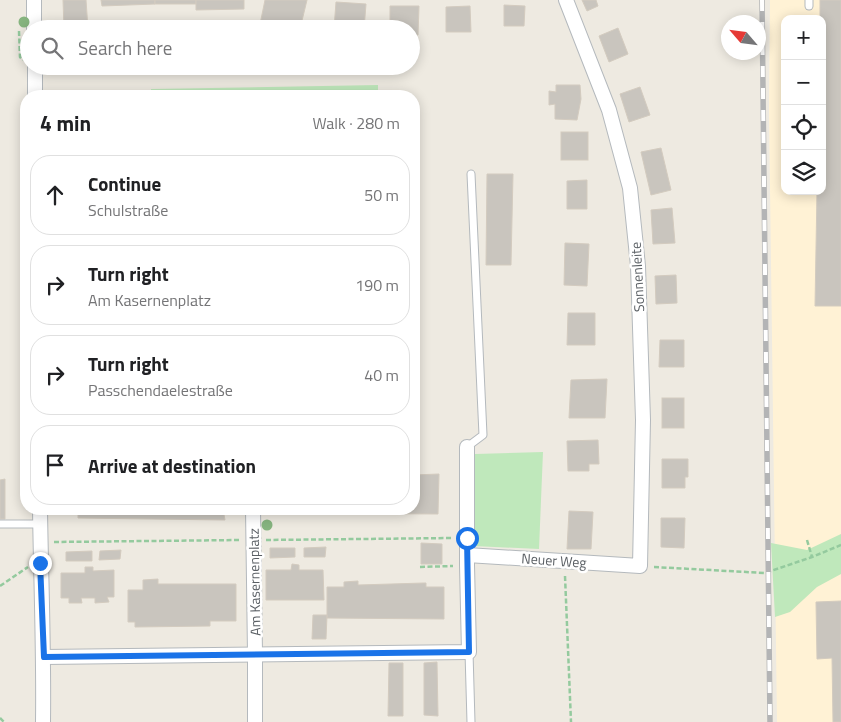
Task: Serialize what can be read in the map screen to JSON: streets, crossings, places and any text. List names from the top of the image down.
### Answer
{
  "streets": {
    "street": ["Sonnenleite", "Neuer Weg", "Am Kasernenplatz"]
  },
  "crossings": [
    ["Sonnenleite", "Neuer Weg"]
  ],
  "north": "top left",
  "page": {
    "map_buttons": ["+", "−"],
    "search": "Search here",
    "heading": ["4 min", "Walk · 280 m"],
    "list": [
      ["Continue", "Schulstraße", "50 m"],
      ["Turn right", "Am Kasernenplatz", "190 m"],
      ["Turn right", "Passchendaelestraße", "40 m"],
      "Arrive at destination"
    ]
  }
}
